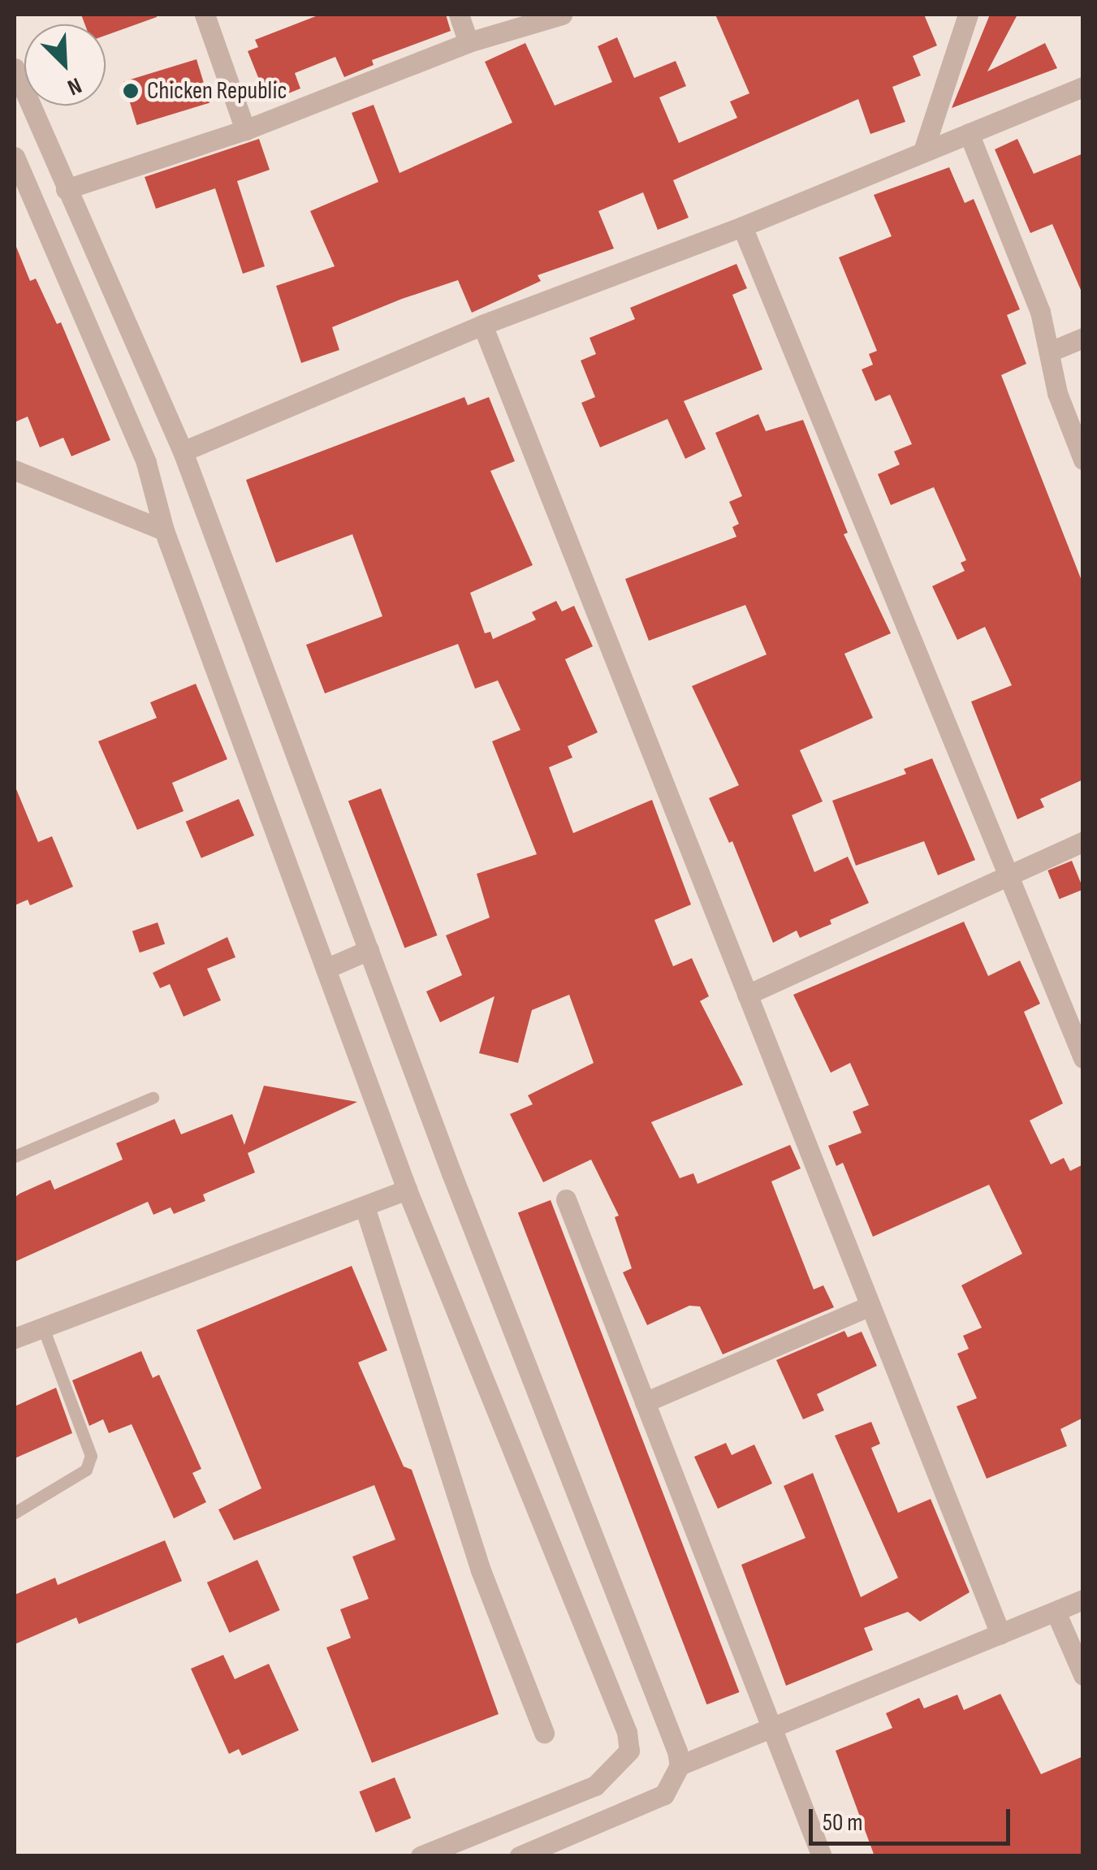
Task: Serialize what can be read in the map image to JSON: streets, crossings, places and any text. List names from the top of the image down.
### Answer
{
  "places": ["Chicken Republic"],
  "scale_bar": "50 m",
  "north": "bottom right"
}
